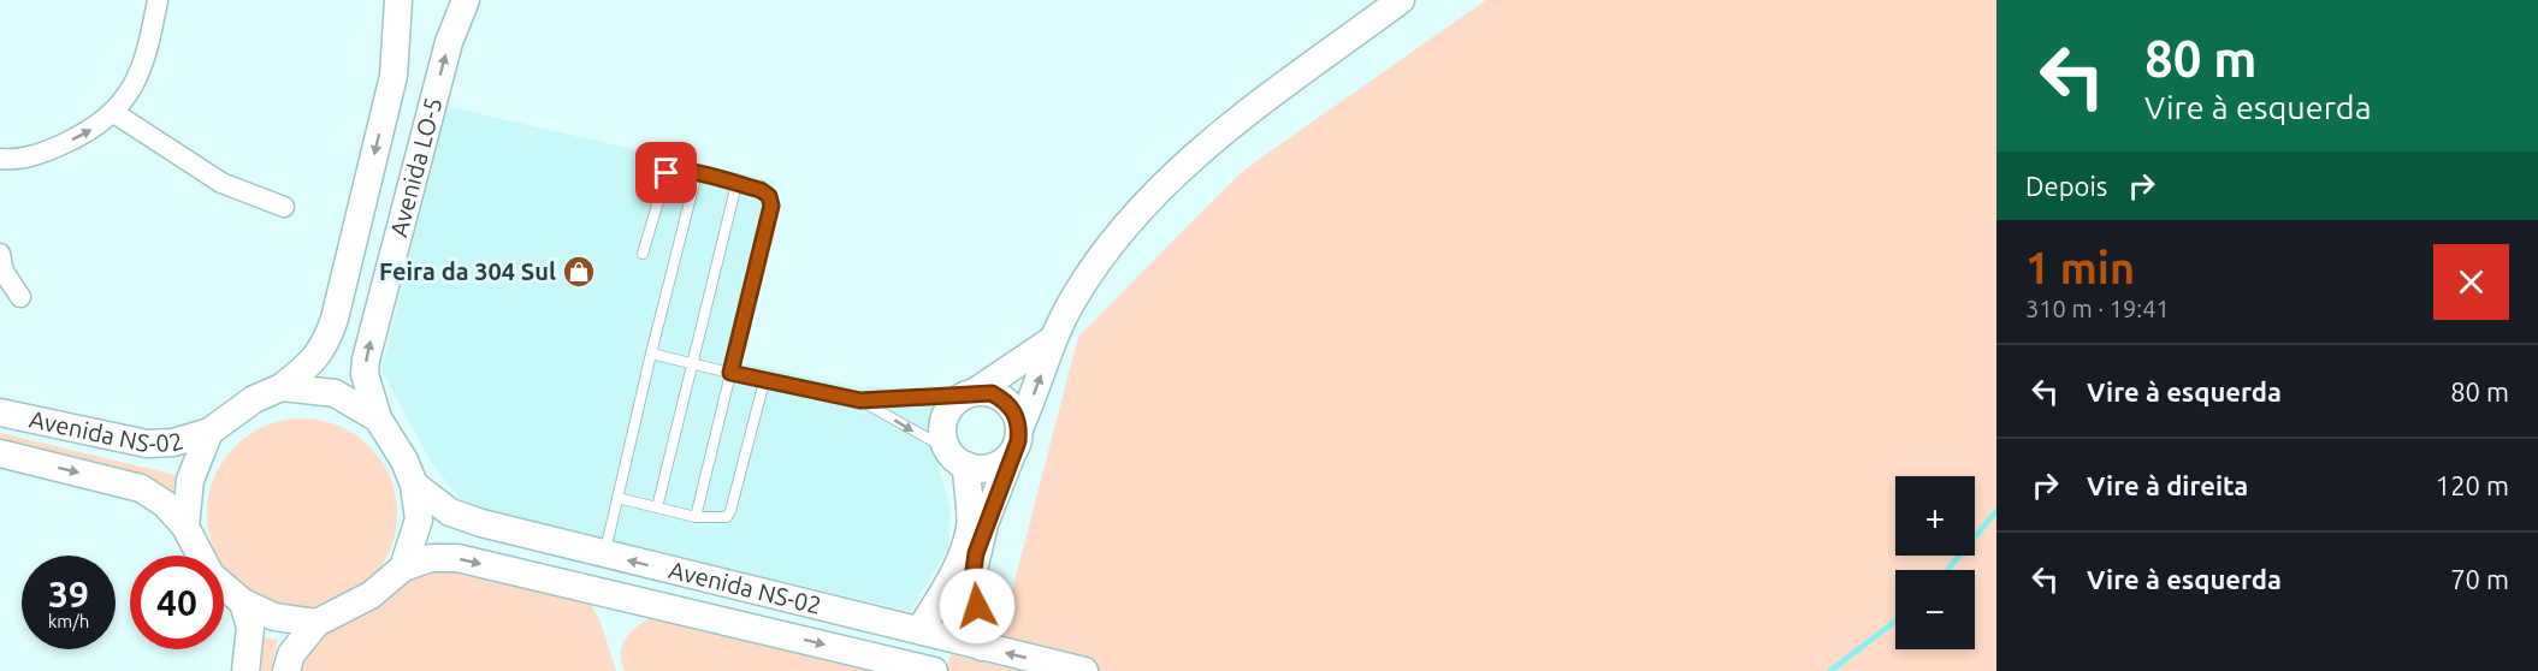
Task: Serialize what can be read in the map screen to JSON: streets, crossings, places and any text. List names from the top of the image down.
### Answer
{
  "streets": {
    "street": ["Avenida LO-5", "Avenida NS-02"]
  },
  "crossings": [
    ["Avenida LO-5", "Avenida NS-02"]
  ],
  "places": {
    "shop": ["Feira da 304 Sul"]
  },
  "page": {
    "turn": ["80 m", "Vire à esquerda"],
    "then": "Depois",
    "heading": ["1 min", "310 m · 19:41"],
    "list": [
      {
        "name": "Vire à esquerda",
        "value": "80 m"
      },
      {
        "name": "Vire à direita",
        "value": "120 m"
      },
      {
        "name": "Vire à esquerda",
        "value": "70 m"
      }
    ],
    "map_buttons": ["+", "−"],
    "speed": "39 km/h",
    "limit": "40"
  }
}
